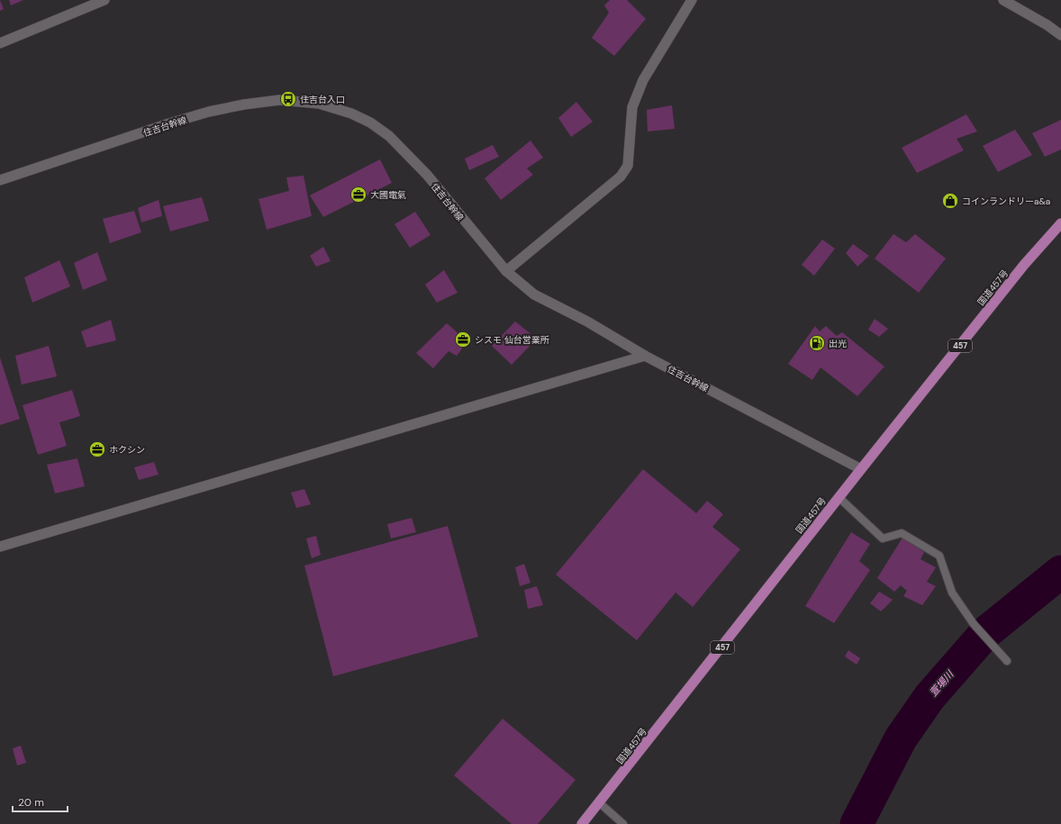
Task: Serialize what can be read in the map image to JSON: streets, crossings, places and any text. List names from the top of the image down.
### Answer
{
  "streets": {
    "highway": ["国道457号", "457"],
    "street": ["住吉台幹線"]
  },
  "crossings": [
    ["住吉台幹線", "国道457号"]
  ],
  "water": ["萱場川"],
  "places": {
    "bus stop": ["住吉台入口"],
    "office": ["大國電氣", "シスモ 仙台営業所", "ホクシン"],
    "shop": ["コインランドリーa&a"],
    "fuel station": ["出光"]
  },
  "scale_bar": "20 m"
}
